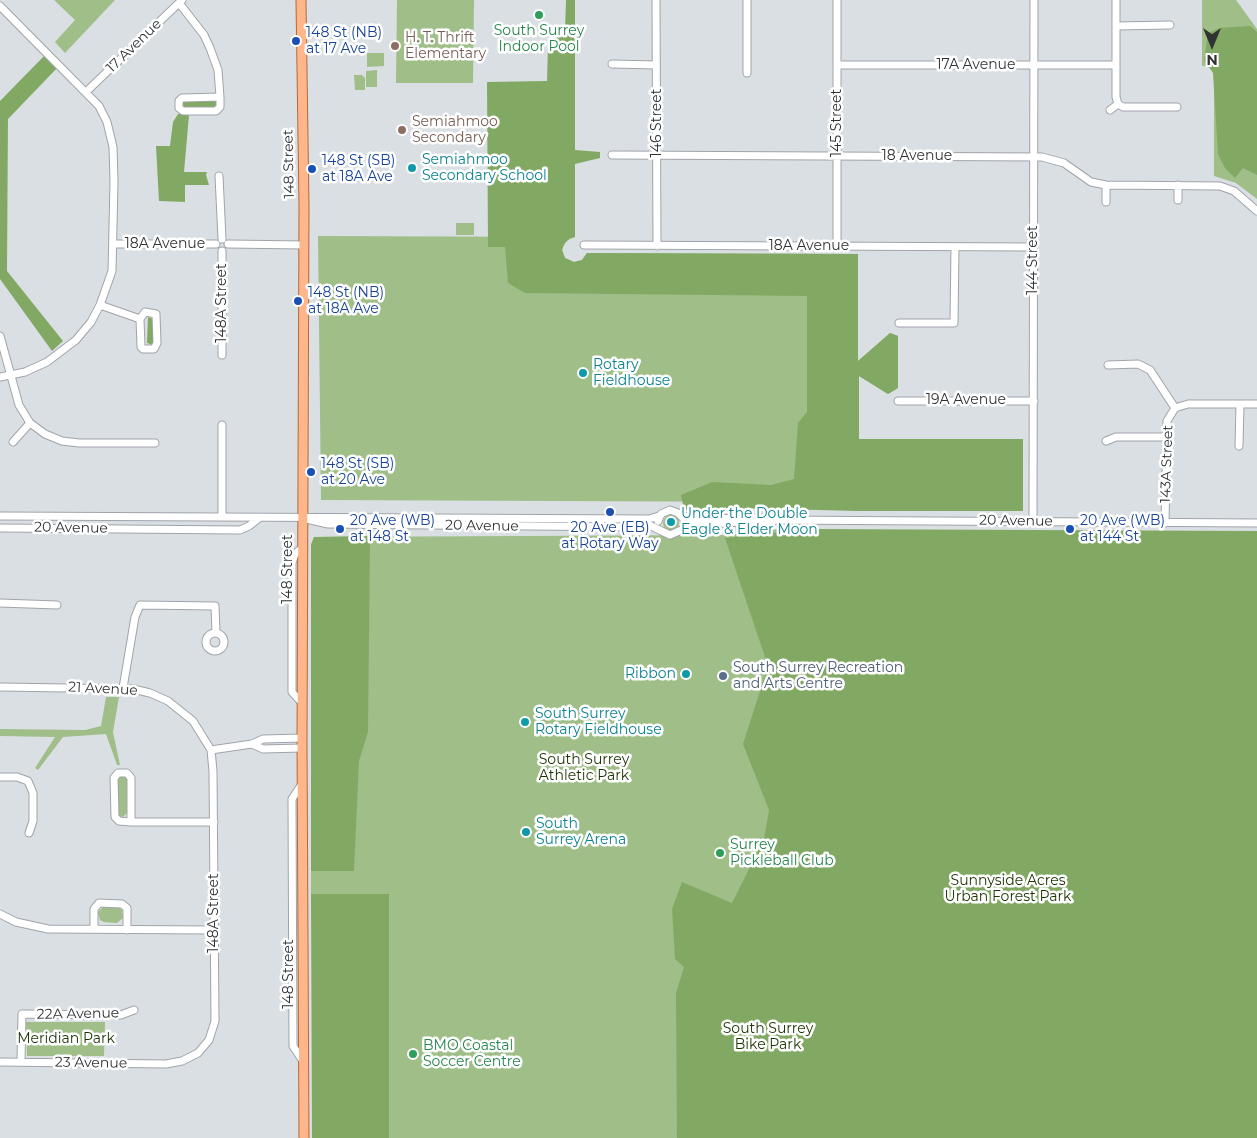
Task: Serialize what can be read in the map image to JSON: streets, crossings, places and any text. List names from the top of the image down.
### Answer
{
  "streets": {
    "main road": ["148 Street"],
    "street": [
      "17 Avenue",
      "17A Avenue",
      "146 Street",
      "145 Street",
      "18 Avenue",
      "18A Avenue",
      "144 Street",
      "148A Street",
      "19A Avenue",
      "143A Street",
      "20 Avenue",
      "21 Avenue",
      "22A Avenue",
      "23 Avenue"
    ]
  },
  "crossings": [
    ["17A Avenue", "145 Street"],
    ["17A Avenue", "144 Street"],
    ["146 Street", "18 Avenue"],
    ["146 Street", "18A Avenue"],
    ["145 Street", "18 Avenue"],
    ["145 Street", "18A Avenue"],
    ["18 Avenue", "144 Street"],
    ["148 Street", "20 Avenue"],
    ["18A Avenue", "144 Street"],
    ["18A Avenue", "148A Street"],
    ["144 Street", "19A Avenue"],
    ["144 Street", "20 Avenue"],
    ["148A Street", "21 Avenue"],
    ["148A Street", "23 Avenue"],
    ["143A Street", "20 Avenue"],
    ["22A Avenue", "23 Avenue"]
  ],
  "parks": [
    "South Surrey Athletic Park",
    "Sunnyside Acres Urban Forest Park",
    "South Surrey Bike Park",
    "Meridian Park"
  ],
  "places": [
    "South Surrey Indoor Pool",
    "148 St (NB) at 17 Ave",
    "H. T. Thrift Elementary",
    "Semiahmoo Secondary",
    "Semiahmoo Secondary School",
    "148 St (SB) at 18A Ave",
    "148 St (NB) at 18A Ave",
    "Rotary Fieldhouse",
    "148 St (SB) at 20 Ave",
    "20 Ave (EB) at Rotary Way",
    "Under the Double Eagle & Elder Moon",
    "20 Ave (WB) at 148 St",
    "20 Ave (WB) at 144 St",
    "Ribbon",
    "South Surrey Recreation and Arts Centre",
    "South Surrey Rotary Fieldhouse",
    "South Surrey Arena",
    "Surrey Pickleball Club",
    "BMO Coastal Soccer Centre"
  ],
  "north": "bottom"
}
